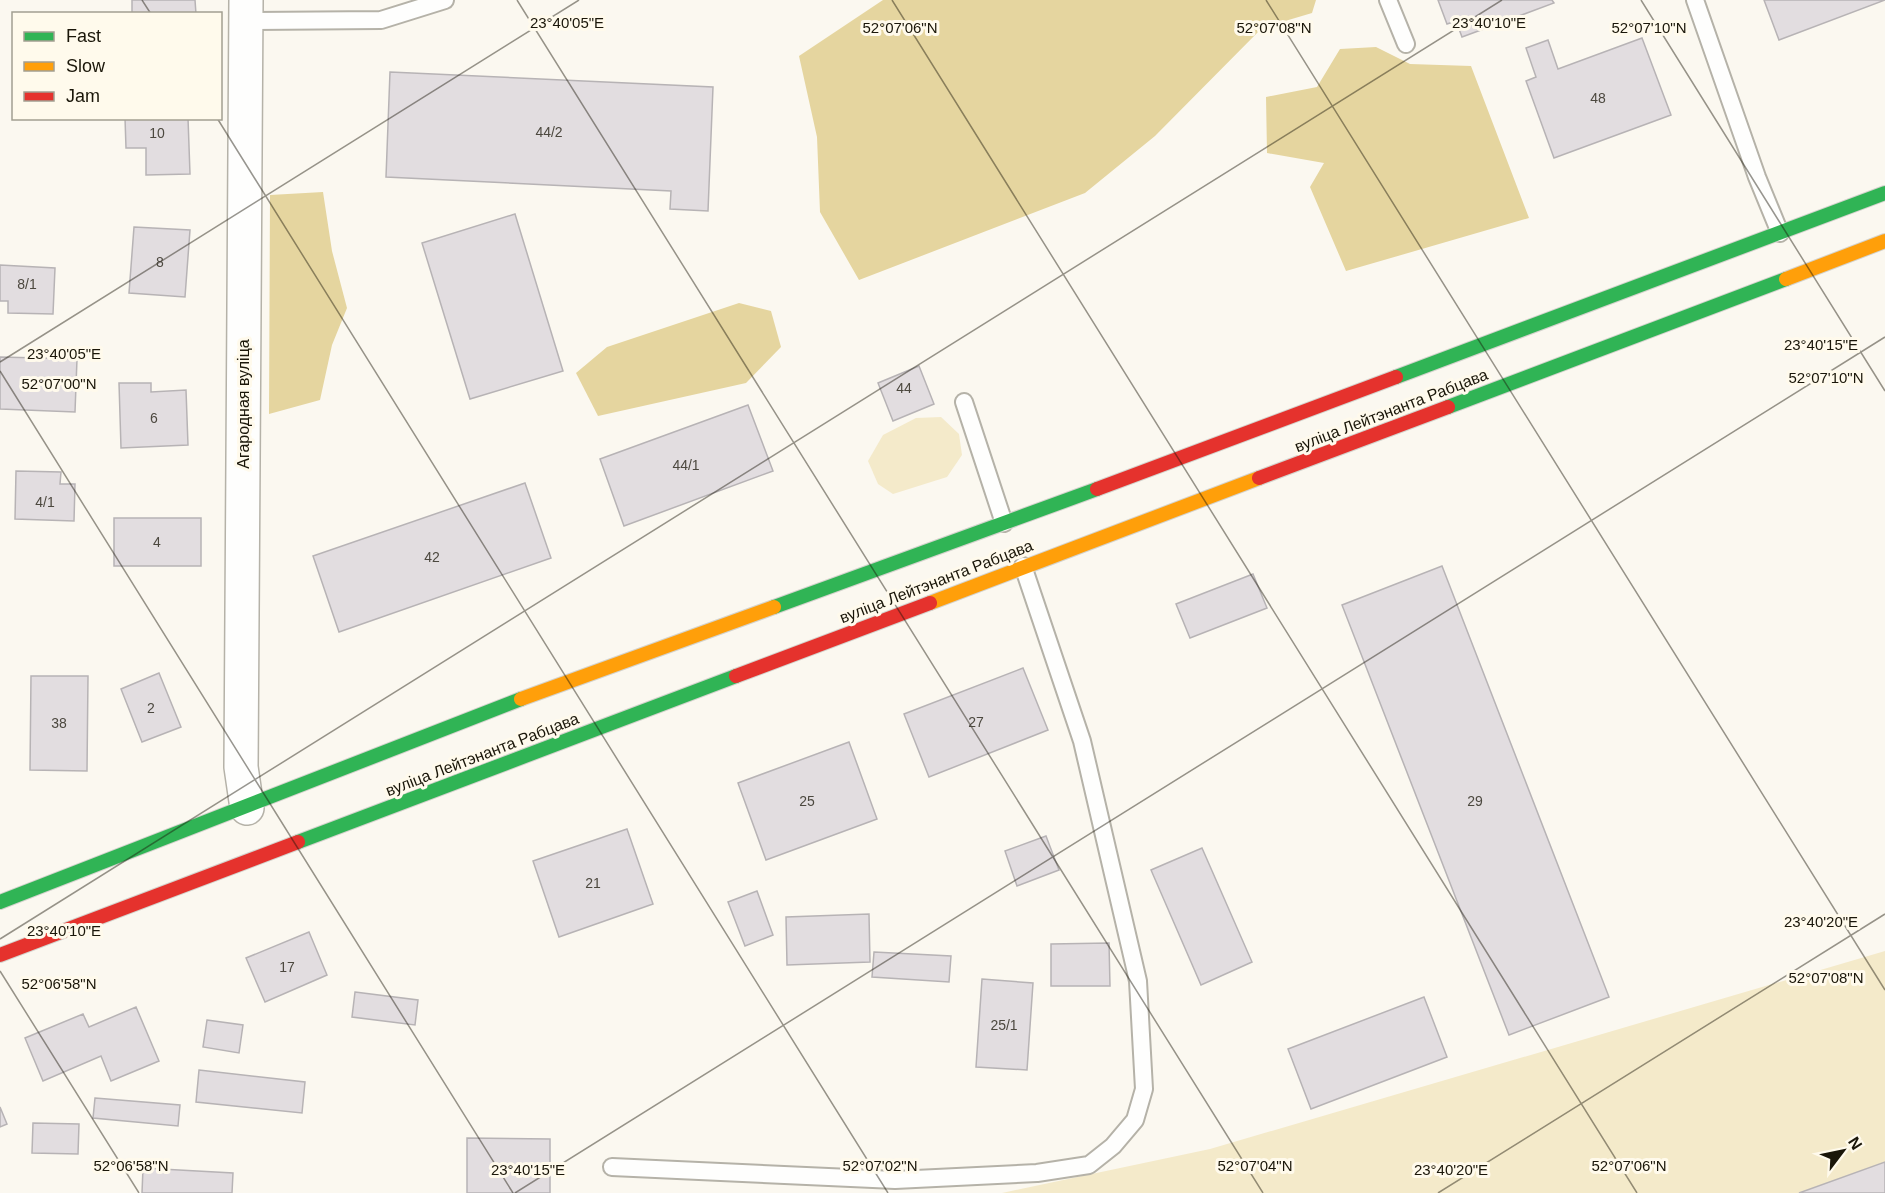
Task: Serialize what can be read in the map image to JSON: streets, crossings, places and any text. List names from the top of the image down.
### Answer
{
  "streets": {
    "highway": ["вуліца Лейтэнанта Рабцава"],
    "street": ["Агародная вуліца"]
  },
  "crossings": [
    ["Агародная вуліца", "вуліца Лейтэнанта Рабцава"]
  ],
  "house_numbers": [
    "48",
    "44/2",
    "10",
    "8",
    "8/1",
    "44",
    "6",
    "44/1",
    "4/1",
    "4",
    "42",
    "2",
    "27",
    "38",
    "25",
    "29",
    "21",
    "17",
    "25/1"
  ],
  "legend": ["Fast", "Slow", "Jam"],
  "north": "top right",
  "coordinates": [
    "23°40'05\"E",
    "23°40'10\"E",
    "52°07'06\"N",
    "52°07'08\"N",
    "52°07'10\"N",
    "23°40'15\"E",
    "52°07'00\"N",
    "23°40'20\"E",
    "52°06'58\"N",
    "52°07'02\"N",
    "52°07'04\"N"
  ]
}
